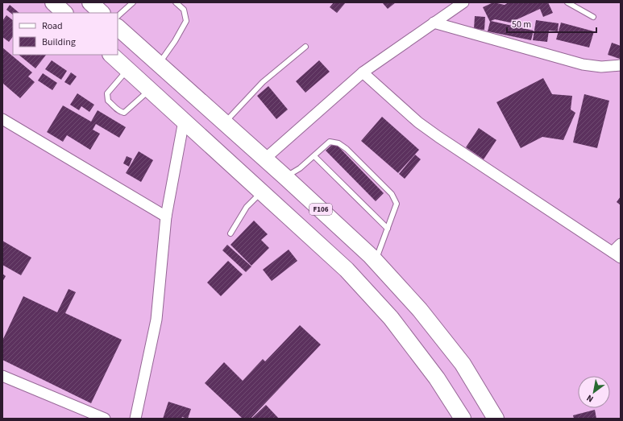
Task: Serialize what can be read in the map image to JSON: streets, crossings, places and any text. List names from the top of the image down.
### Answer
{
  "streets": {
    "main road": ["F106"]
  },
  "legend": ["Road", "Building"],
  "scale_bar": "50 m",
  "north": "bottom left"
}
